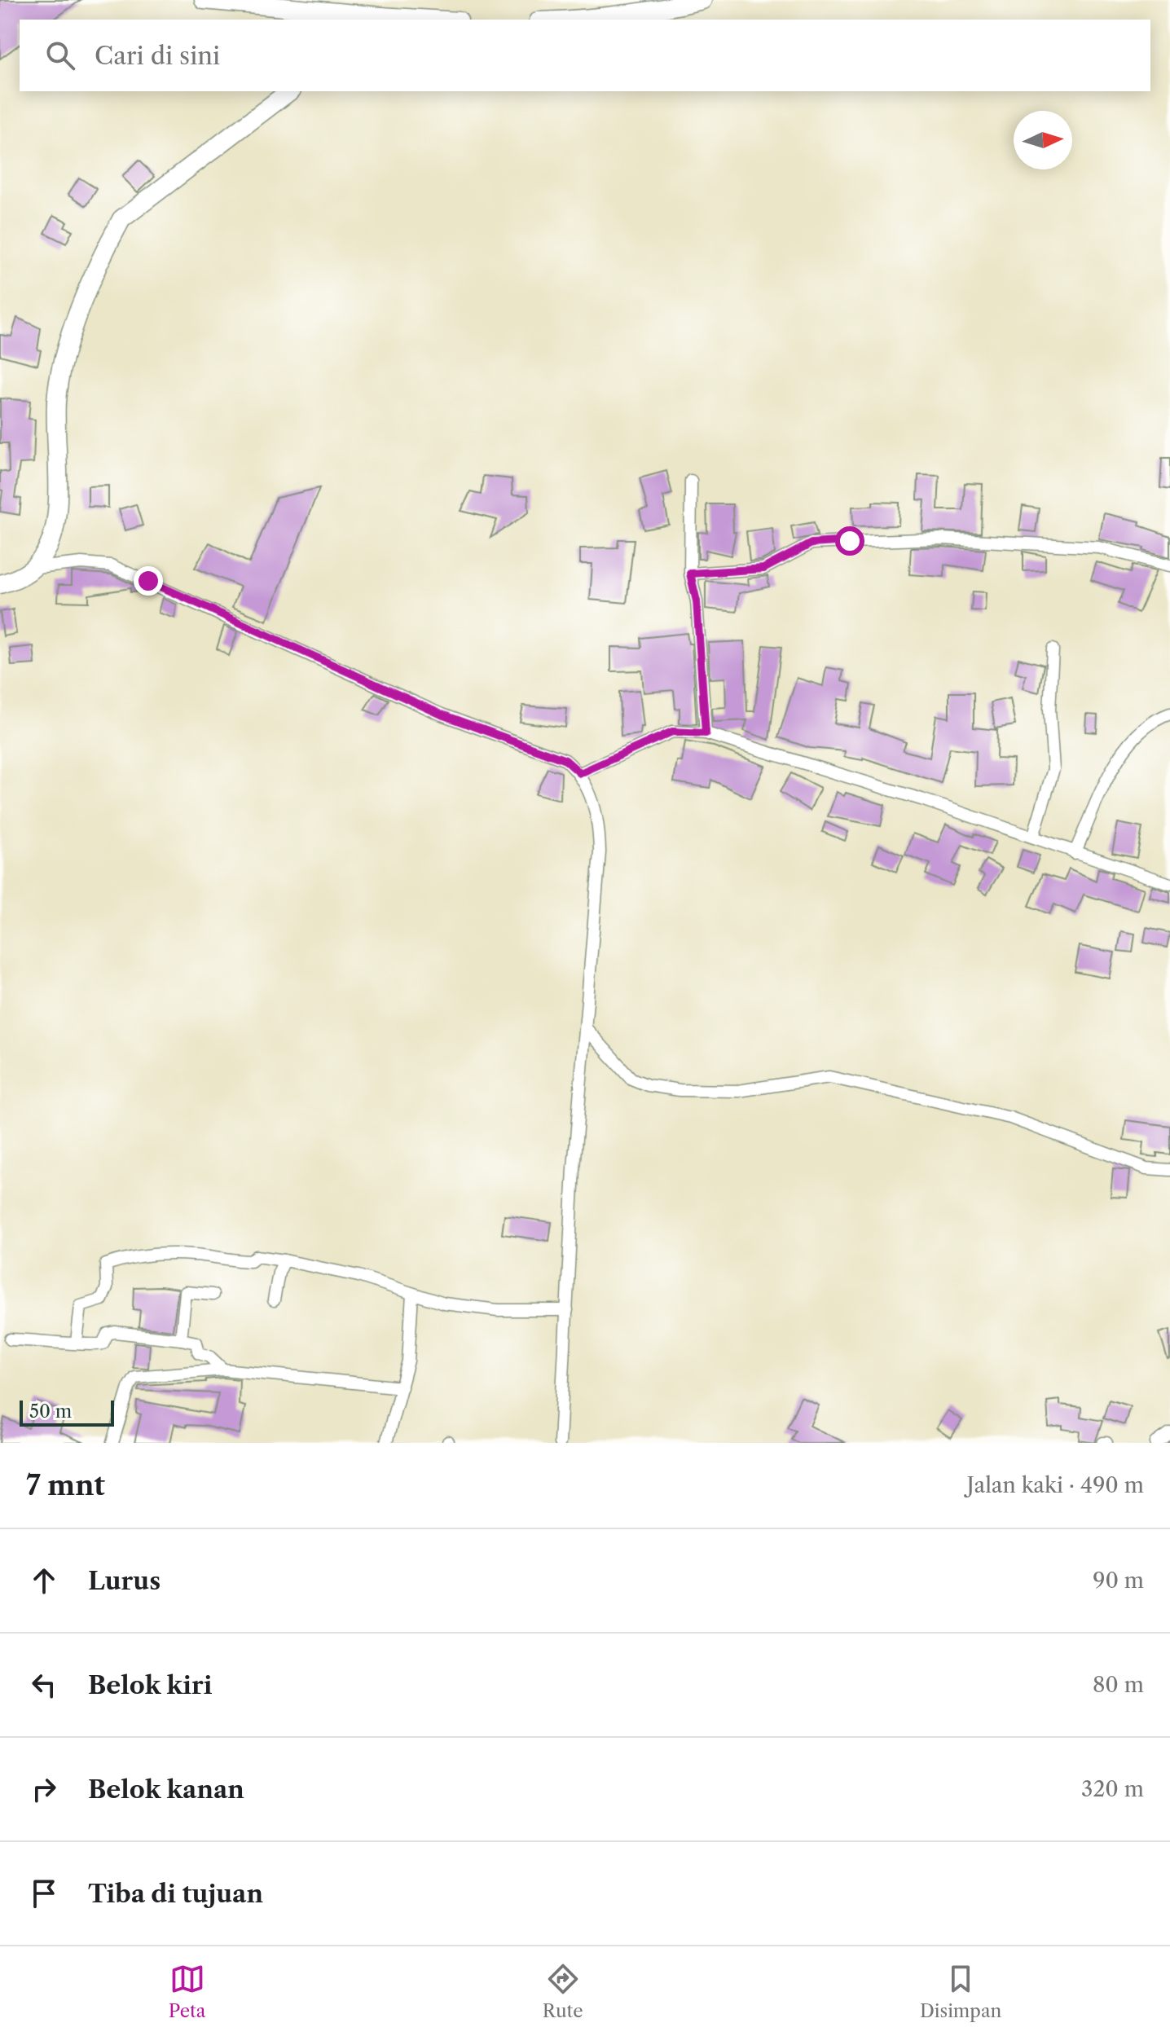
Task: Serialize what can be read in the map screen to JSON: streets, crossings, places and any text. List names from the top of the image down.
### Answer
{
  "scale_bar": "50 m",
  "north": "right",
  "page": {
    "search": "Cari di sini",
    "scale": "50 m",
    "heading": ["7 mnt", "Jalan kaki · 490 m"],
    "list": [
      ["Lurus", "90 m"],
      ["Belok kiri", "80 m"],
      ["Belok kanan", "320 m"],
      "Tiba di tujuan"
    ],
    "nav": ["Peta", "Rute", "Disimpan"]
  }
}
